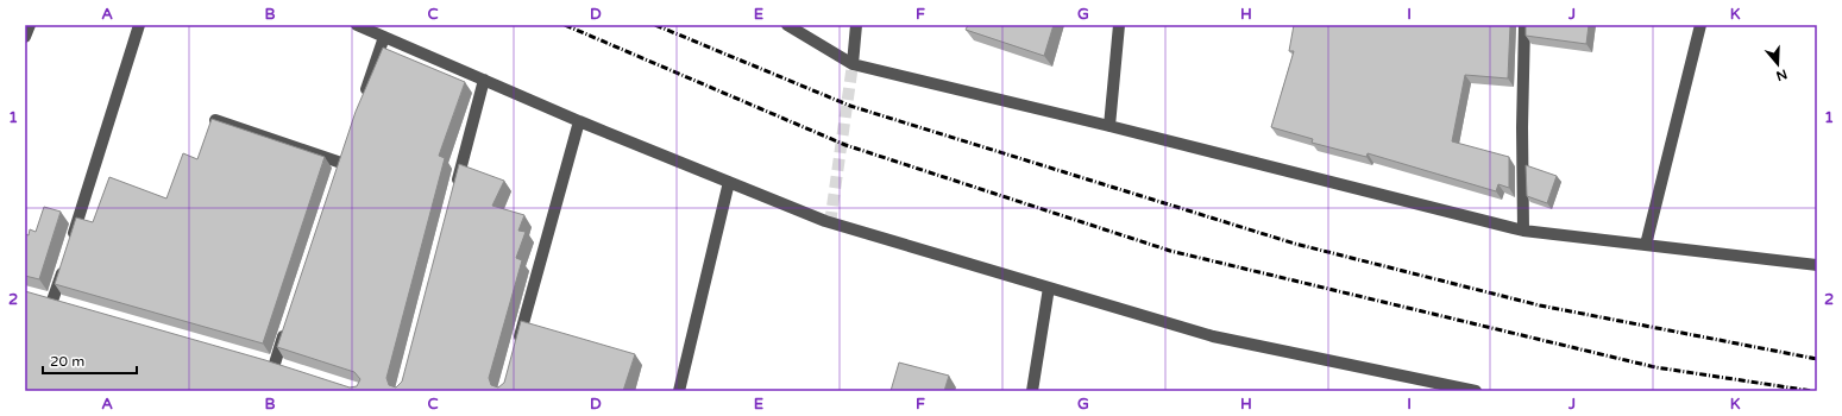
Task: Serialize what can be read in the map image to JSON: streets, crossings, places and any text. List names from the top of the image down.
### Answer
{
  "scale_bar": "20 m",
  "north": "bottom",
  "grid": {
    "columns": [
      "A",
      "B",
      "C",
      "D",
      "E",
      "F",
      "G",
      "H",
      "I",
      "J",
      "K"
    ],
    "rows": ["1", "2"]
  }
}
